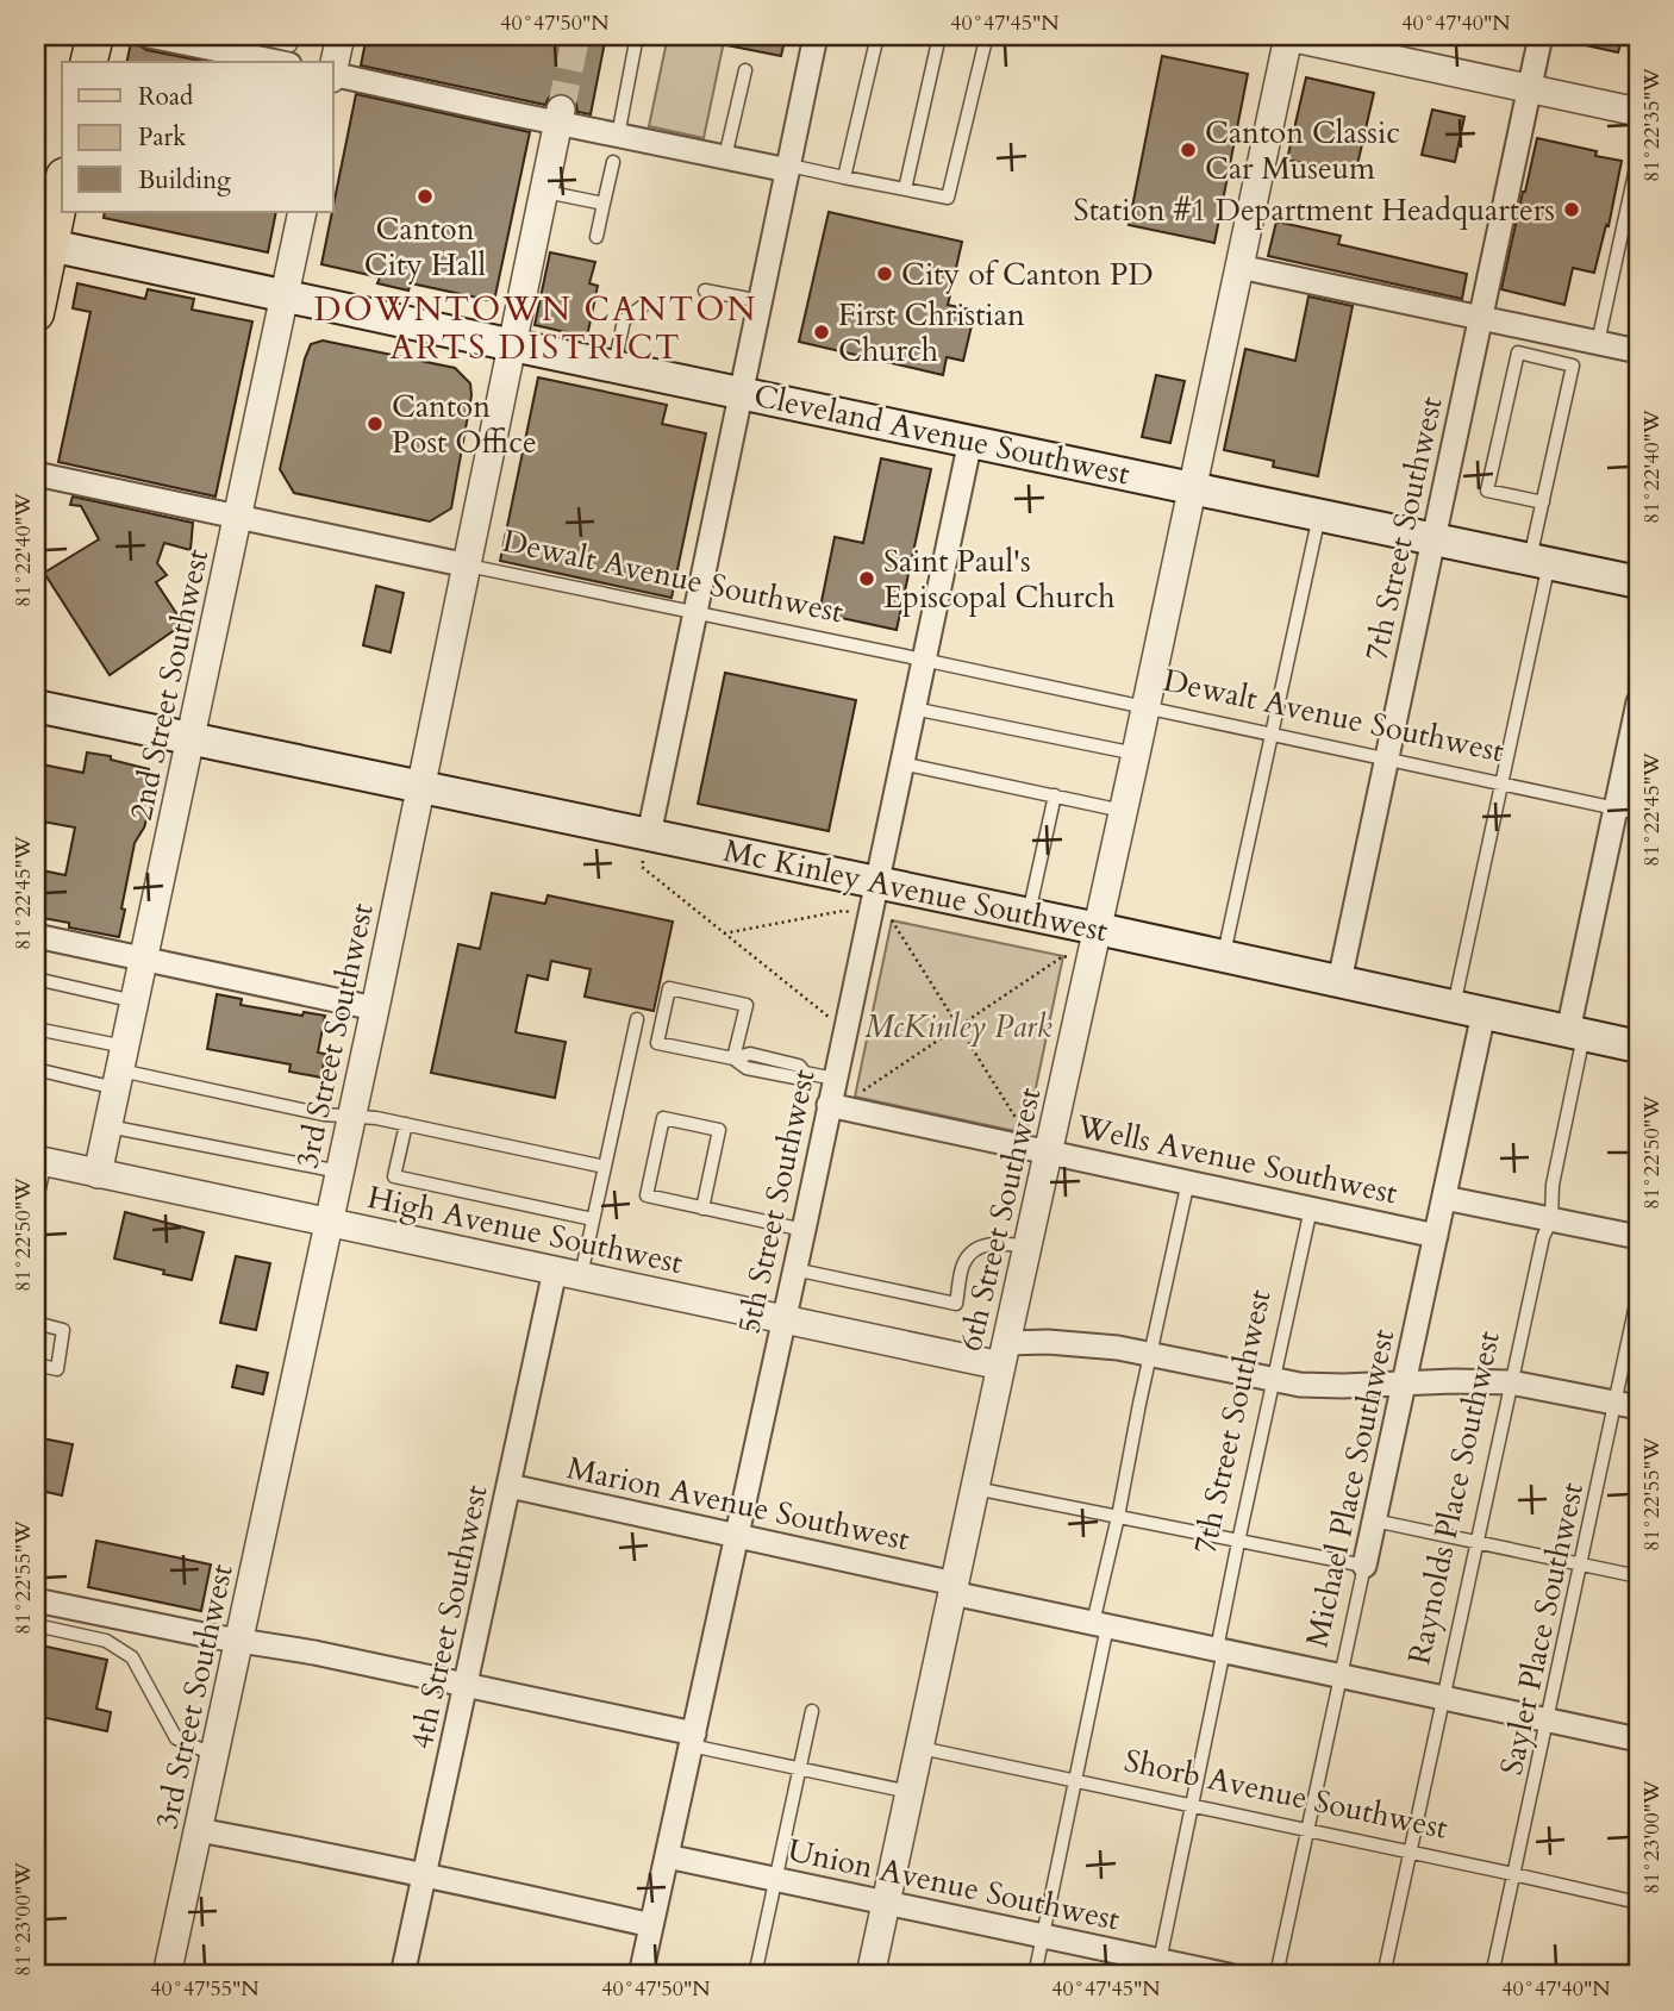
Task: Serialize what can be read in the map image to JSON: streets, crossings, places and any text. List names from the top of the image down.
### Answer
{
  "streets": {
    "main road": ["Cleveland Avenue Southwest", "Mc Kinley Avenue Southwest"],
    "street": [
      "7th Street Southwest",
      "Dewalt Avenue Southwest",
      "2nd Street Southwest",
      "3rd Street Southwest",
      "Wells Avenue Southwest",
      "5th Street Southwest",
      "6th Street Southwest",
      "High Avenue Southwest",
      "Michael Place Southwest",
      "Raynolds Place Southwest",
      "Marion Avenue Southwest",
      "4th Street Southwest",
      "Union Avenue Southwest"
    ],
    "lane": ["Sayler Place Southwest", "Shorb Avenue Southwest"]
  },
  "crossings": [
    ["Cleveland Avenue Southwest", "7th Street Southwest"],
    ["Cleveland Avenue Southwest", "2nd Street Southwest"],
    ["Cleveland Avenue Southwest", "3rd Street Southwest"],
    ["Cleveland Avenue Southwest", "5th Street Southwest"],
    ["Cleveland Avenue Southwest", "6th Street Southwest"],
    ["Cleveland Avenue Southwest", "Michael Place Southwest"],
    ["7th Street Southwest", "Dewalt Avenue Southwest"],
    ["7th Street Southwest", "Mc Kinley Avenue Southwest"],
    ["7th Street Southwest", "Wells Avenue Southwest"],
    ["7th Street Southwest", "High Avenue Southwest"],
    ["7th Street Southwest", "Marion Avenue Southwest"],
    ["7th Street Southwest", "Shorb Avenue Southwest"],
    ["7th Street Southwest", "Union Avenue Southwest"],
    ["Dewalt Avenue Southwest", "2nd Street Southwest"],
    ["Dewalt Avenue Southwest", "3rd Street Southwest"],
    ["Dewalt Avenue Southwest", "5th Street Southwest"],
    ["Dewalt Avenue Southwest", "6th Street Southwest"],
    ["Dewalt Avenue Southwest", "Michael Place Southwest"],
    ["Dewalt Avenue Southwest", "Raynolds Place Southwest"],
    ["2nd Street Southwest", "Mc Kinley Avenue Southwest"],
    ["2nd Street Southwest", "High Avenue Southwest"],
    ["Mc Kinley Avenue Southwest", "3rd Street Southwest"],
    ["Mc Kinley Avenue Southwest", "5th Street Southwest"],
    ["Mc Kinley Avenue Southwest", "6th Street Southwest"],
    ["Mc Kinley Avenue Southwest", "Michael Place Southwest"],
    ["Mc Kinley Avenue Southwest", "Raynolds Place Southwest"],
    ["3rd Street Southwest", "High Avenue Southwest"],
    ["Wells Avenue Southwest", "5th Street Southwest"],
    ["Wells Avenue Southwest", "6th Street Southwest"],
    ["Wells Avenue Southwest", "Michael Place Southwest"],
    ["5th Street Southwest", "High Avenue Southwest"],
    ["5th Street Southwest", "Marion Avenue Southwest"],
    ["5th Street Southwest", "Union Avenue Southwest"],
    ["6th Street Southwest", "High Avenue Southwest"],
    ["6th Street Southwest", "Marion Avenue Southwest"],
    ["6th Street Southwest", "Shorb Avenue Southwest"],
    ["6th Street Southwest", "Union Avenue Southwest"],
    ["High Avenue Southwest", "Michael Place Southwest"],
    ["High Avenue Southwest", "Raynolds Place Southwest"],
    ["High Avenue Southwest", "4th Street Southwest"],
    ["High Avenue Southwest", "Sayler Place Southwest"],
    ["Michael Place Southwest", "Marion Avenue Southwest"],
    ["Michael Place Southwest", "Shorb Avenue Southwest"],
    ["Raynolds Place Southwest", "Marion Avenue Southwest"],
    ["Raynolds Place Southwest", "Shorb Avenue Southwest"],
    ["Marion Avenue Southwest", "4th Street Southwest"],
    ["Marion Avenue Southwest", "Sayler Place Southwest"],
    ["Sayler Place Southwest", "Shorb Avenue Southwest"]
  ],
  "districts": ["DOWNTOWN CANTON ARTS DISTRICT"],
  "parks": ["McKinley Park"],
  "places": [
    "Canton Classic Car Museum",
    "Canton City Hall",
    "Station #1 Department Headquarters",
    "City of Canton PD",
    "First Christian Church",
    "Canton Post Office",
    "Saint Paul's Episcopal Church"
  ],
  "legend": ["Road", "Park", "Building"],
  "coordinates": [
    "40°47'50\"N",
    "40°47'45\"N",
    "40°47'40\"N",
    "81°22'35\"W",
    "81°22'40\"W",
    "81°22'45\"W",
    "81°22'50\"W",
    "81°22'55\"W",
    "81°23'00\"W",
    "40°47'55\"N"
  ]
}
